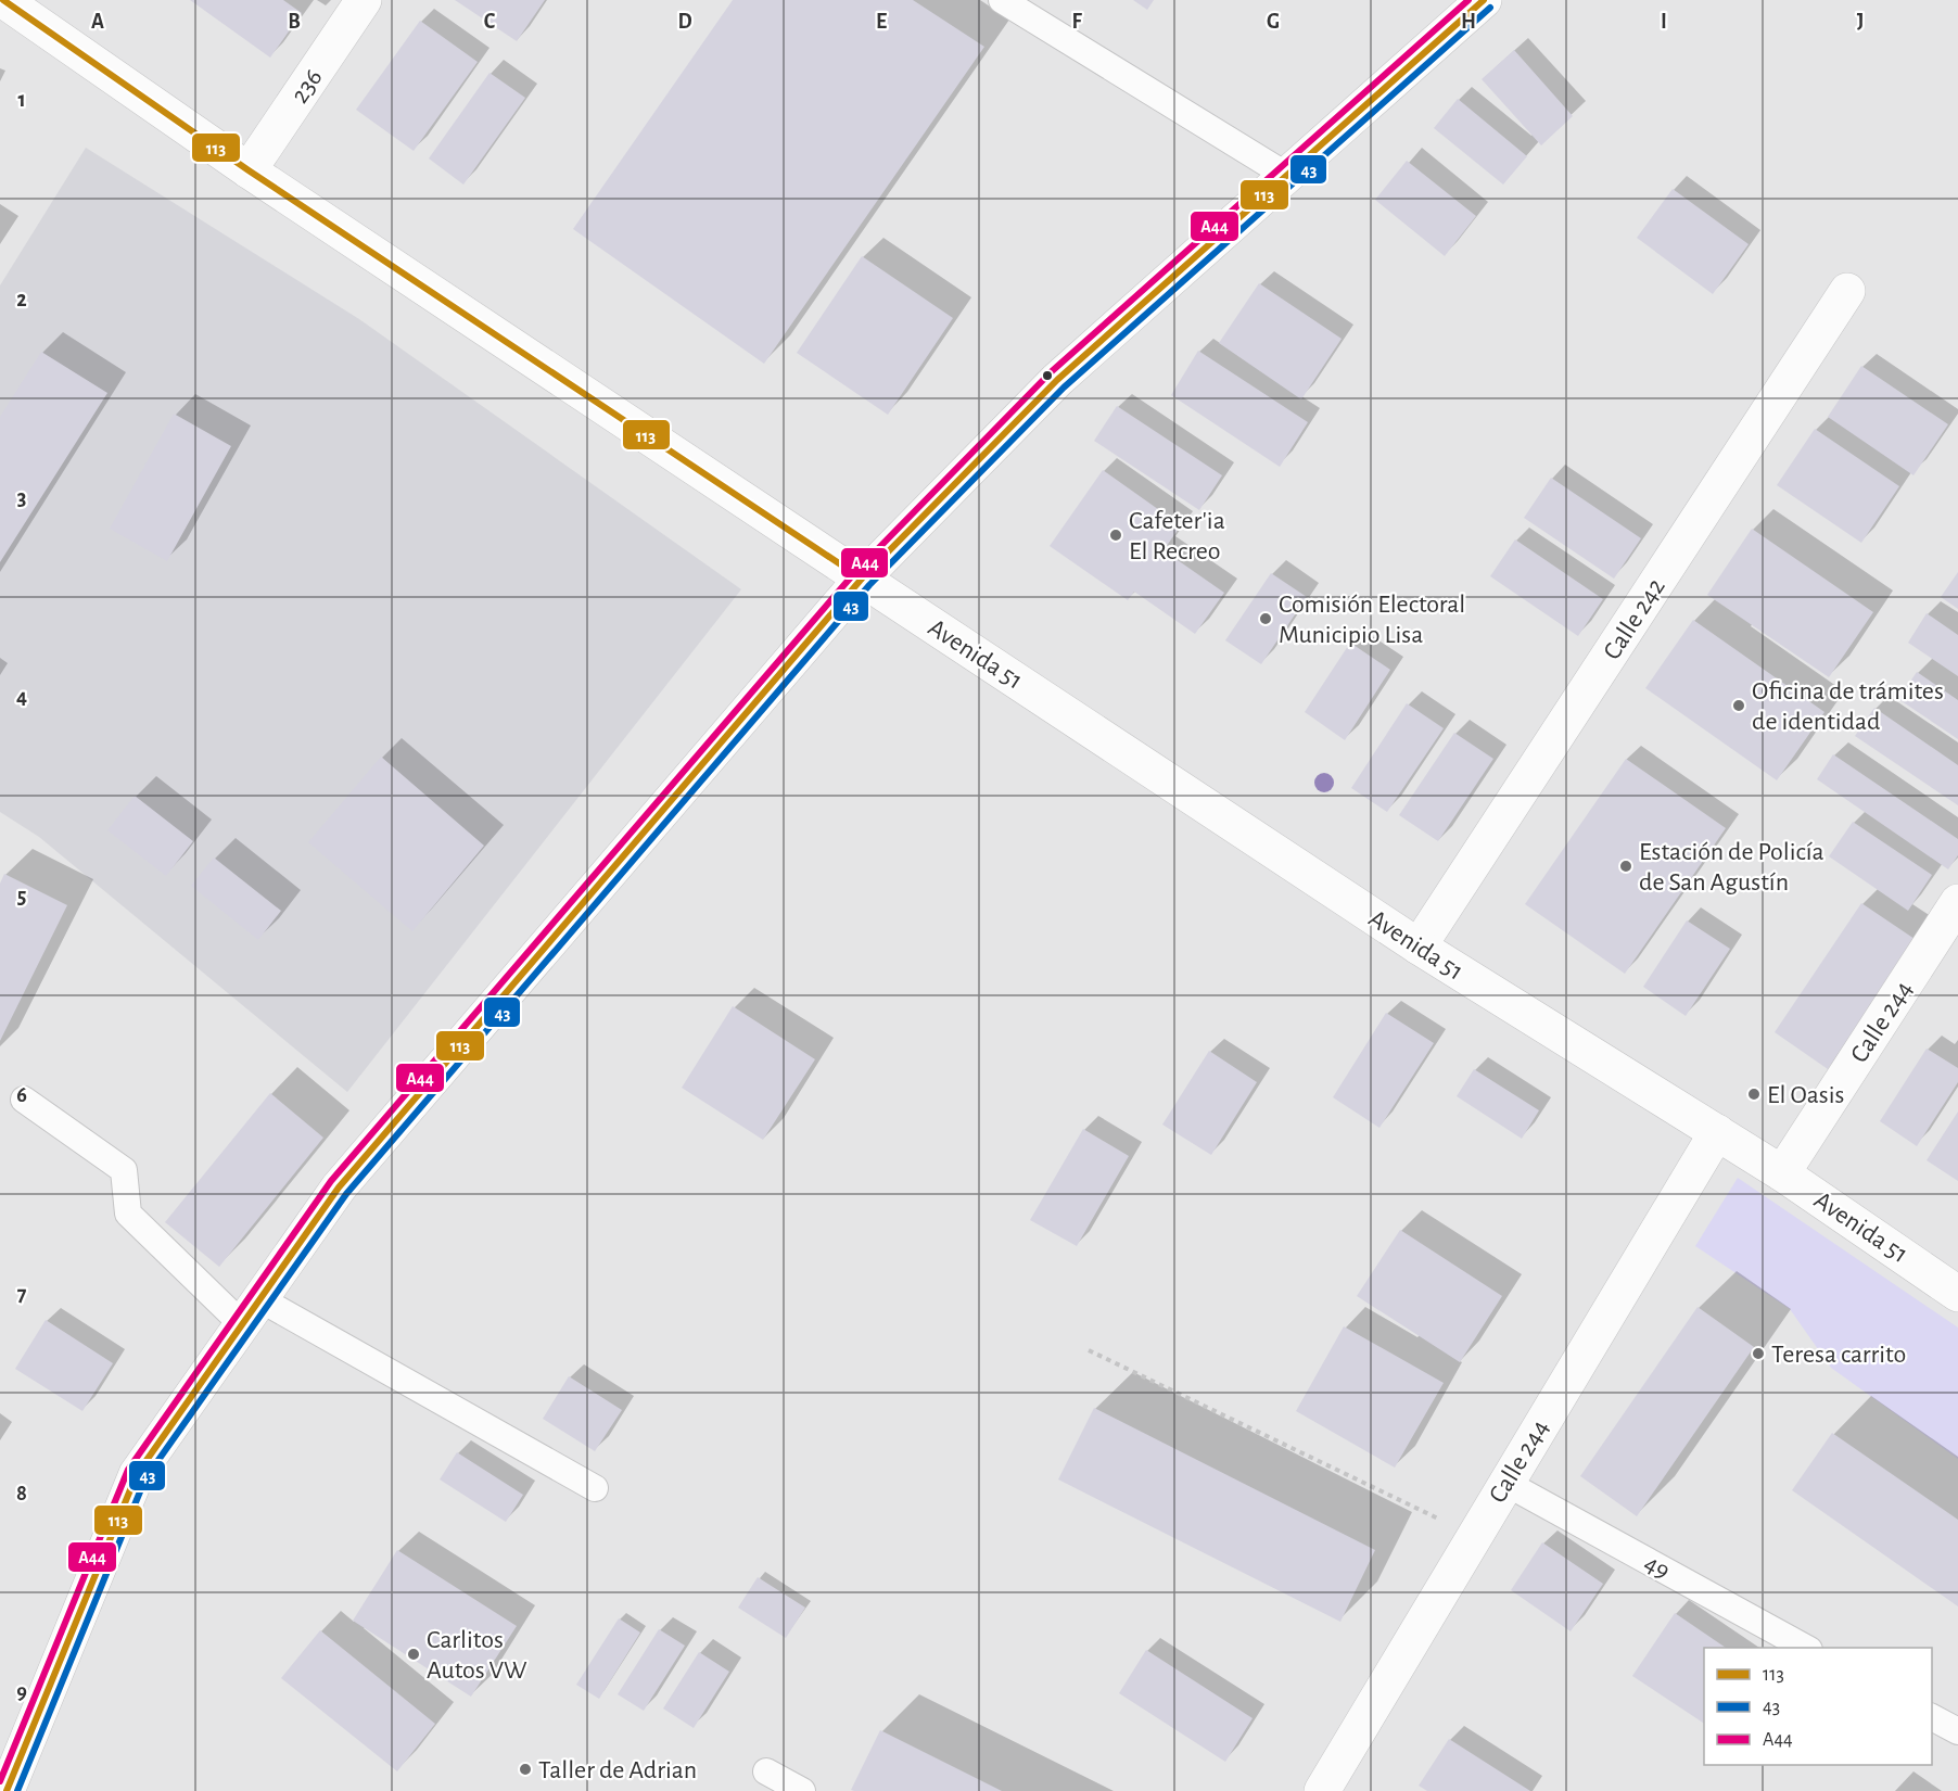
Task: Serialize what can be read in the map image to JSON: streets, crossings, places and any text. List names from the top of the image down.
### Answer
{
  "streets": {
    "street": [
      "236",
      "Calle 242",
      "Avenida 51",
      "Calle 244"
    ],
    "lane": ["49"]
  },
  "crossings": [
    ["236", "Avenida 51"],
    ["Calle 242", "Avenida 51"],
    ["Avenida 51", "Calle 244"],
    ["Calle 244", "49"]
  ],
  "places": [
    "Cafeter'ia El Recreo",
    "Comisión Electoral Municipio Lisa",
    "Oficina de trámites de identidad",
    "Estación de Policía de San Agustín",
    "El Oasis",
    "Teresa carrito",
    "Carlitos Autos VW",
    "Taller de Adrian"
  ],
  "lines": ["transit line 113", "transit line A44", "transit line 43"],
  "legend": ["113", "43", "A44"],
  "grid": {
    "columns": [
      "A",
      "B",
      "C",
      "D",
      "E",
      "F",
      "G",
      "H",
      "I",
      "J"
    ],
    "rows": [
      "1",
      "2",
      "3",
      "4",
      "5",
      "6",
      "7",
      "8",
      "9"
    ]
  }
}
